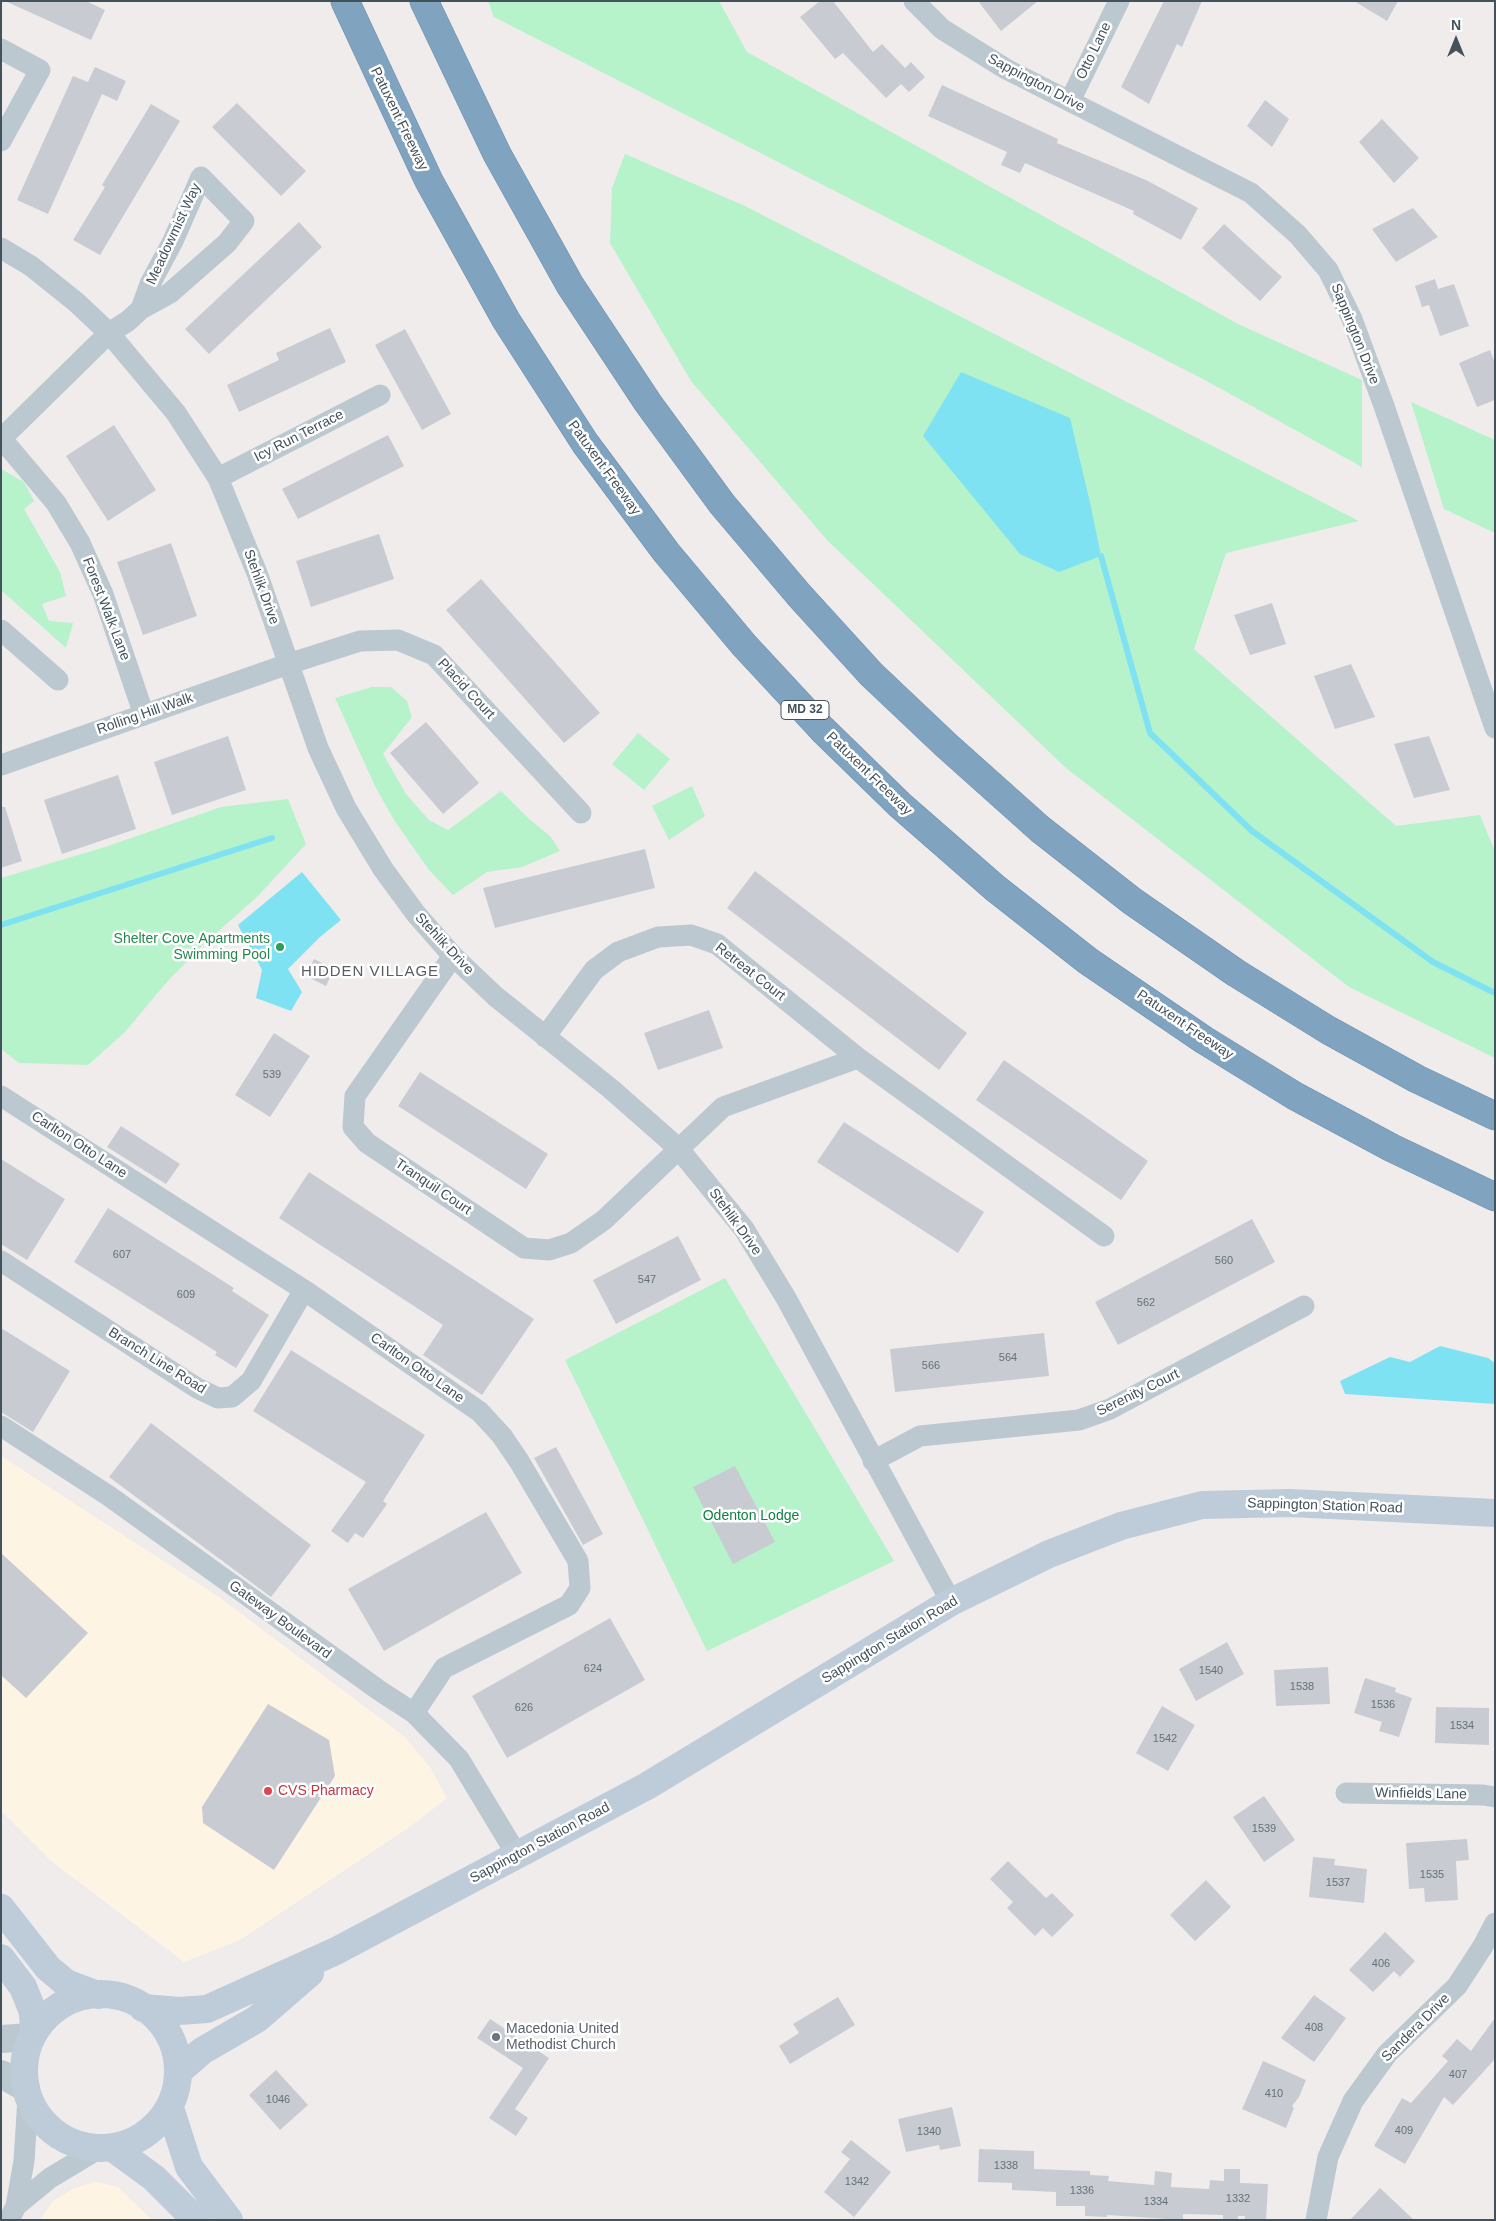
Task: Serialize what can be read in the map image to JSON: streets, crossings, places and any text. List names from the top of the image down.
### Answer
{
  "streets": {
    "highway": ["Patuxent Freeway", "MD 32"],
    "main road": ["Sappington Station Road"],
    "street": [
      "Otto Lane",
      "Sappington Drive",
      "Meadowmist Way",
      "Icy Run Terrace",
      "Stehlik Drive",
      "Forest Walk Lane",
      "Placid Court",
      "Rolling Hill Walk",
      "Retreat Court",
      "Carlton Otto Lane",
      "Tranquil Court",
      "Branch Line Road",
      "Serenity Court",
      "Gateway Boulevard",
      "Winfields Lane",
      "Sandera Drive"
    ]
  },
  "crossings": [
    ["Otto Lane", "Sappington Drive"],
    ["Meadowmist Way", "Stehlik Drive"],
    ["Meadowmist Way", "Forest Walk Lane"],
    ["Icy Run Terrace", "Stehlik Drive"],
    ["Stehlik Drive", "Placid Court"],
    ["Stehlik Drive", "Rolling Hill Walk"],
    ["Stehlik Drive", "Retreat Court"],
    ["Stehlik Drive", "Tranquil Court"],
    ["Stehlik Drive", "Serenity Court"],
    ["Stehlik Drive", "Sappington Station Road"],
    ["Forest Walk Lane", "Rolling Hill Walk"],
    ["Placid Court", "Rolling Hill Walk"],
    ["Carlton Otto Lane", "Branch Line Road"],
    ["Carlton Otto Lane", "Gateway Boulevard"],
    ["Sappington Station Road", "Gateway Boulevard"]
  ],
  "districts": ["HIDDEN VILLAGE"],
  "parks": ["Odenton Lodge"],
  "places": ["Shelter Cove Apartments Swimming Pool", "CVS Pharmacy", "Macedonia United Methodist Church"],
  "house_numbers": [
    "539",
    "607",
    "560",
    "547",
    "609",
    "562",
    "564",
    "566",
    "624",
    "1540",
    "1538",
    "1536",
    "626",
    "1534",
    "1542",
    "1539",
    "1535",
    "1537",
    "406",
    "408",
    "407",
    "410",
    "1046",
    "409",
    "1340",
    "1338",
    "1342",
    "1336",
    "1332",
    "1334"
  ],
  "north": "top"
}
